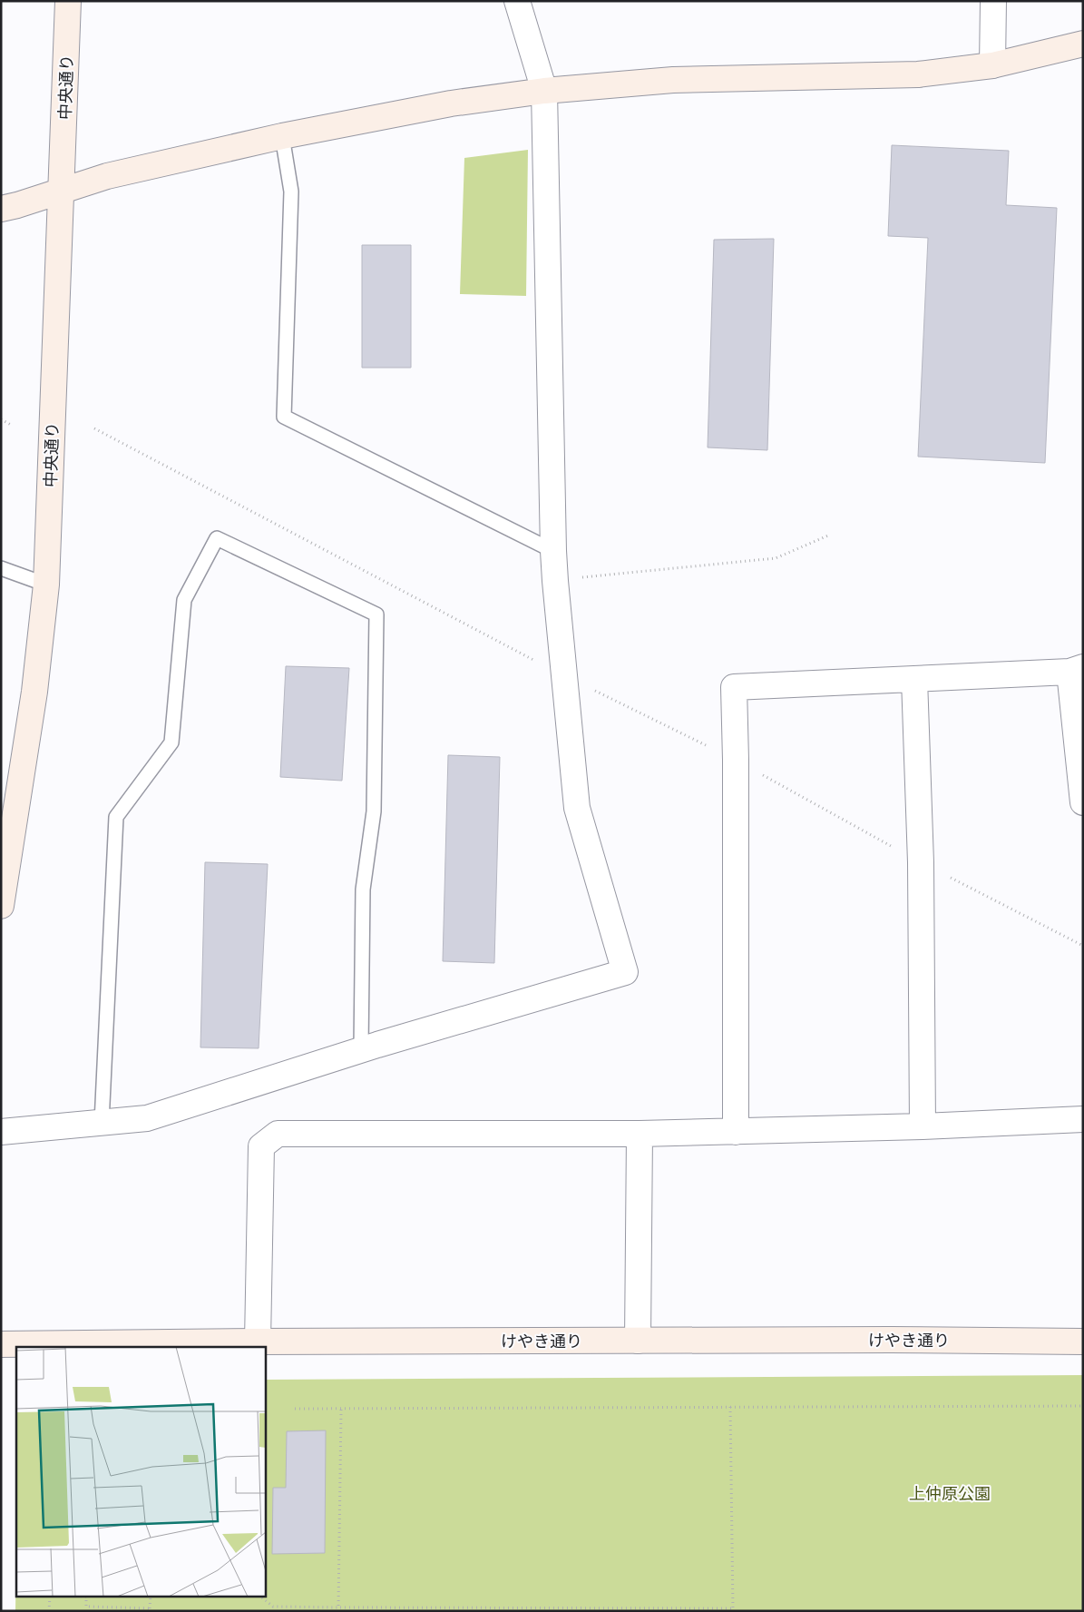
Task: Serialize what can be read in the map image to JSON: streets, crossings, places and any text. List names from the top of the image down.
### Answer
{
  "streets": {
    "street": ["中央通り", "けやき通り"]
  },
  "parks": ["上仲原公園"]
}
